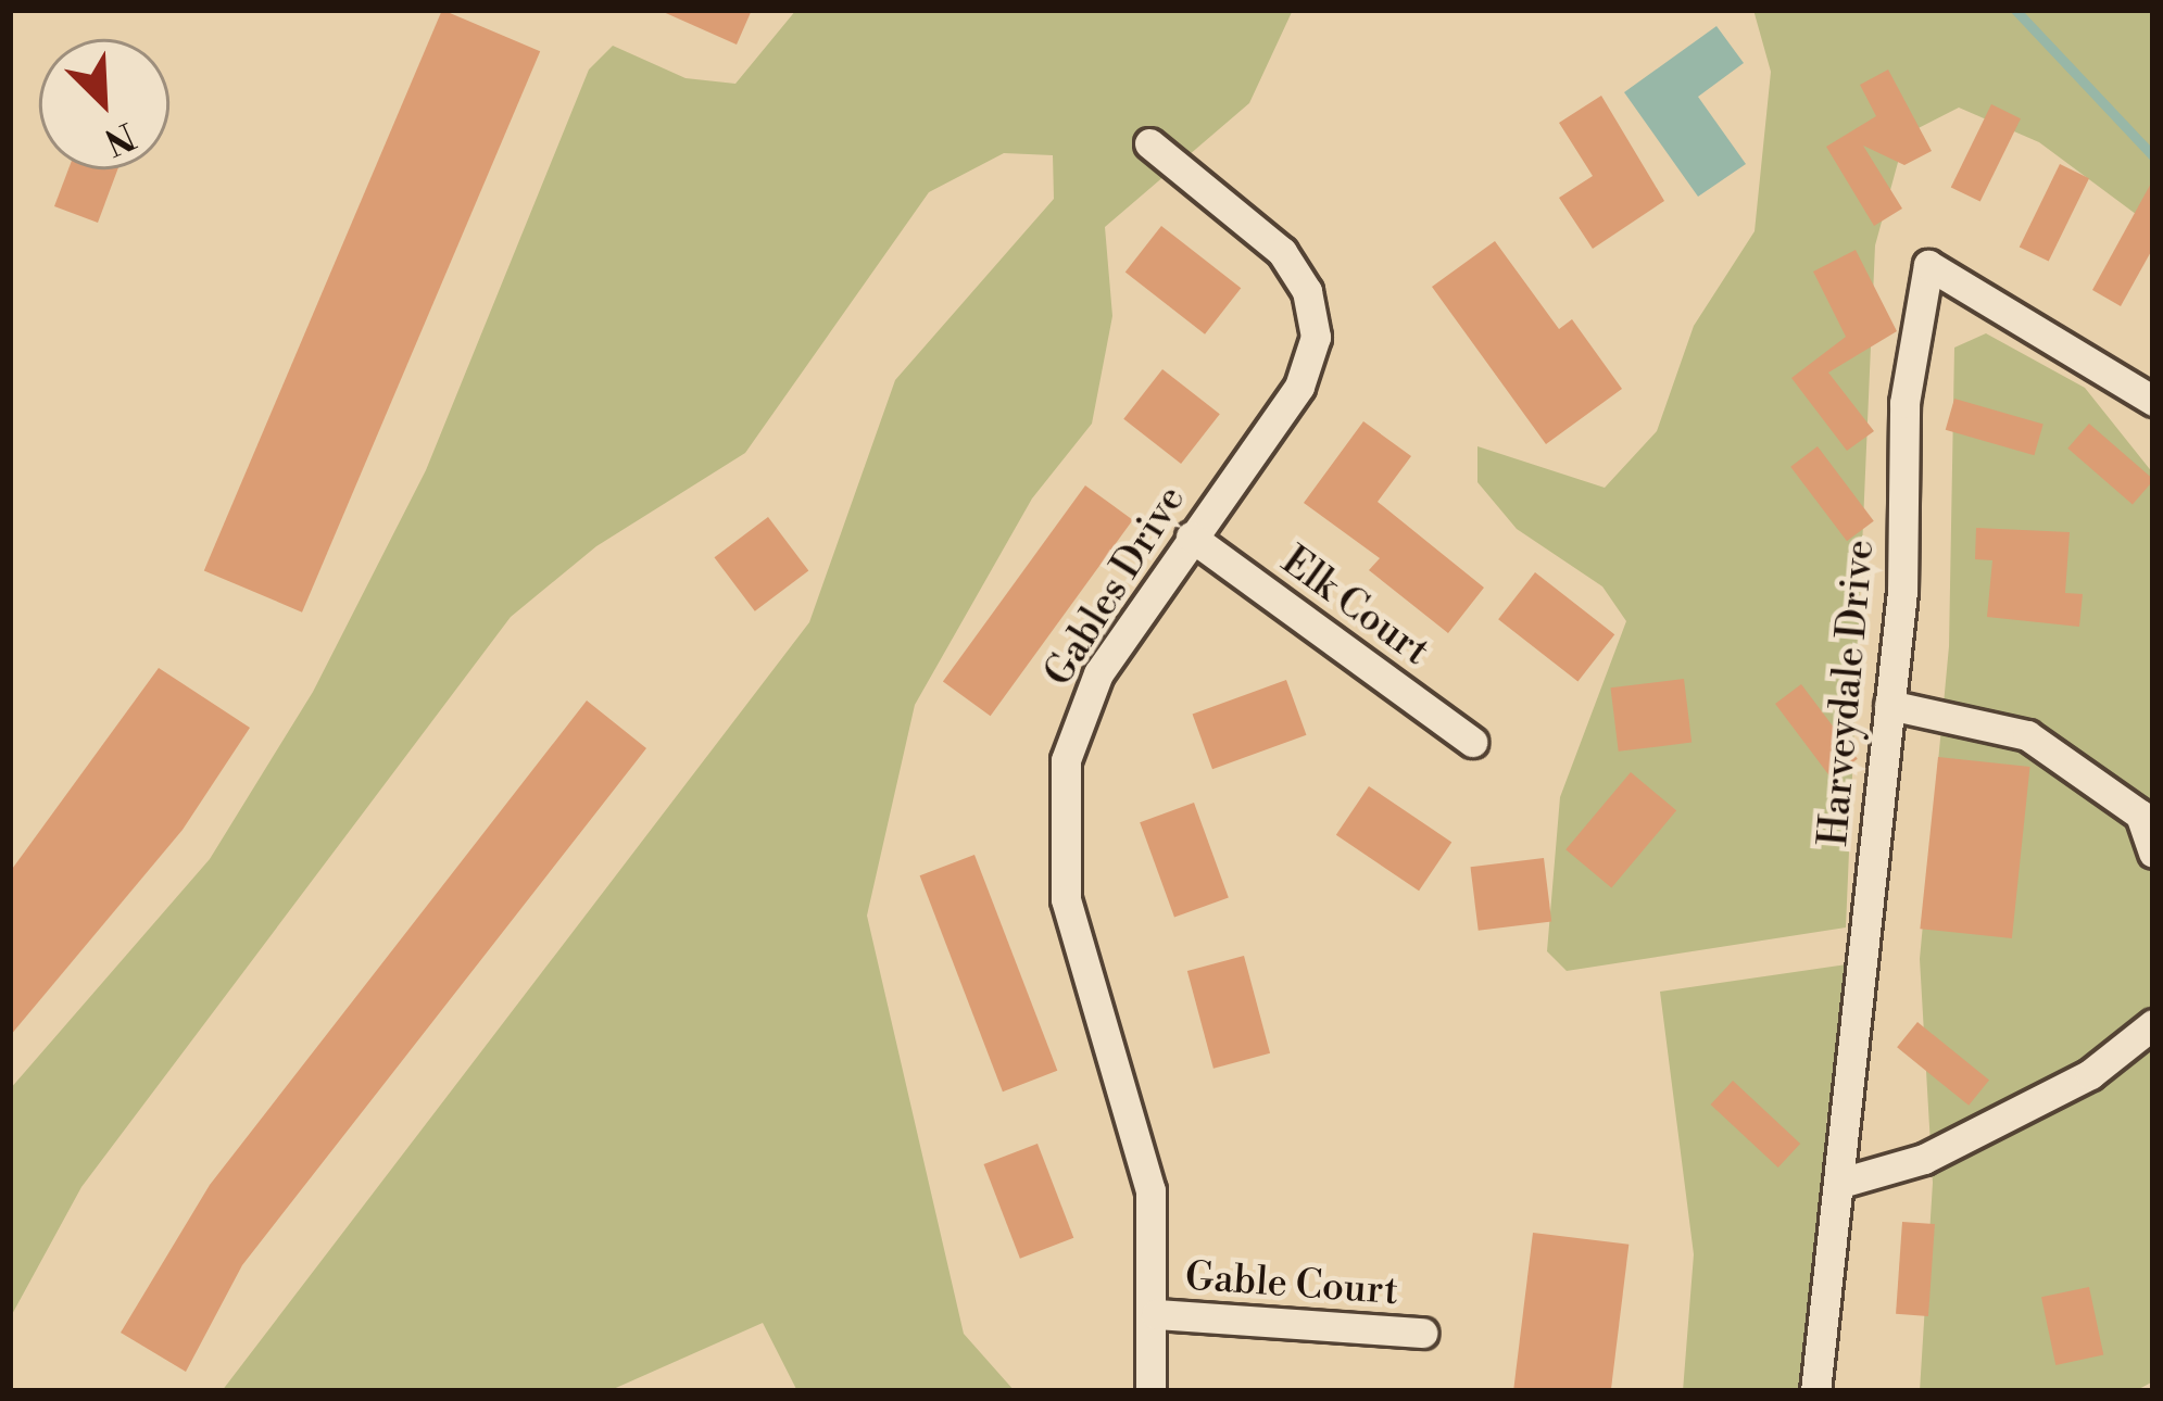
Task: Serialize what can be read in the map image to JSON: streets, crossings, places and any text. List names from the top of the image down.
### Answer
{
  "streets": {
    "street": [
      "Gables Drive",
      "Elk Court",
      "Harveydale Drive",
      "Gable Court"
    ]
  },
  "crossings": [
    ["Gables Drive", "Elk Court"],
    ["Gables Drive", "Gable Court"]
  ],
  "north": "bottom right"
}
